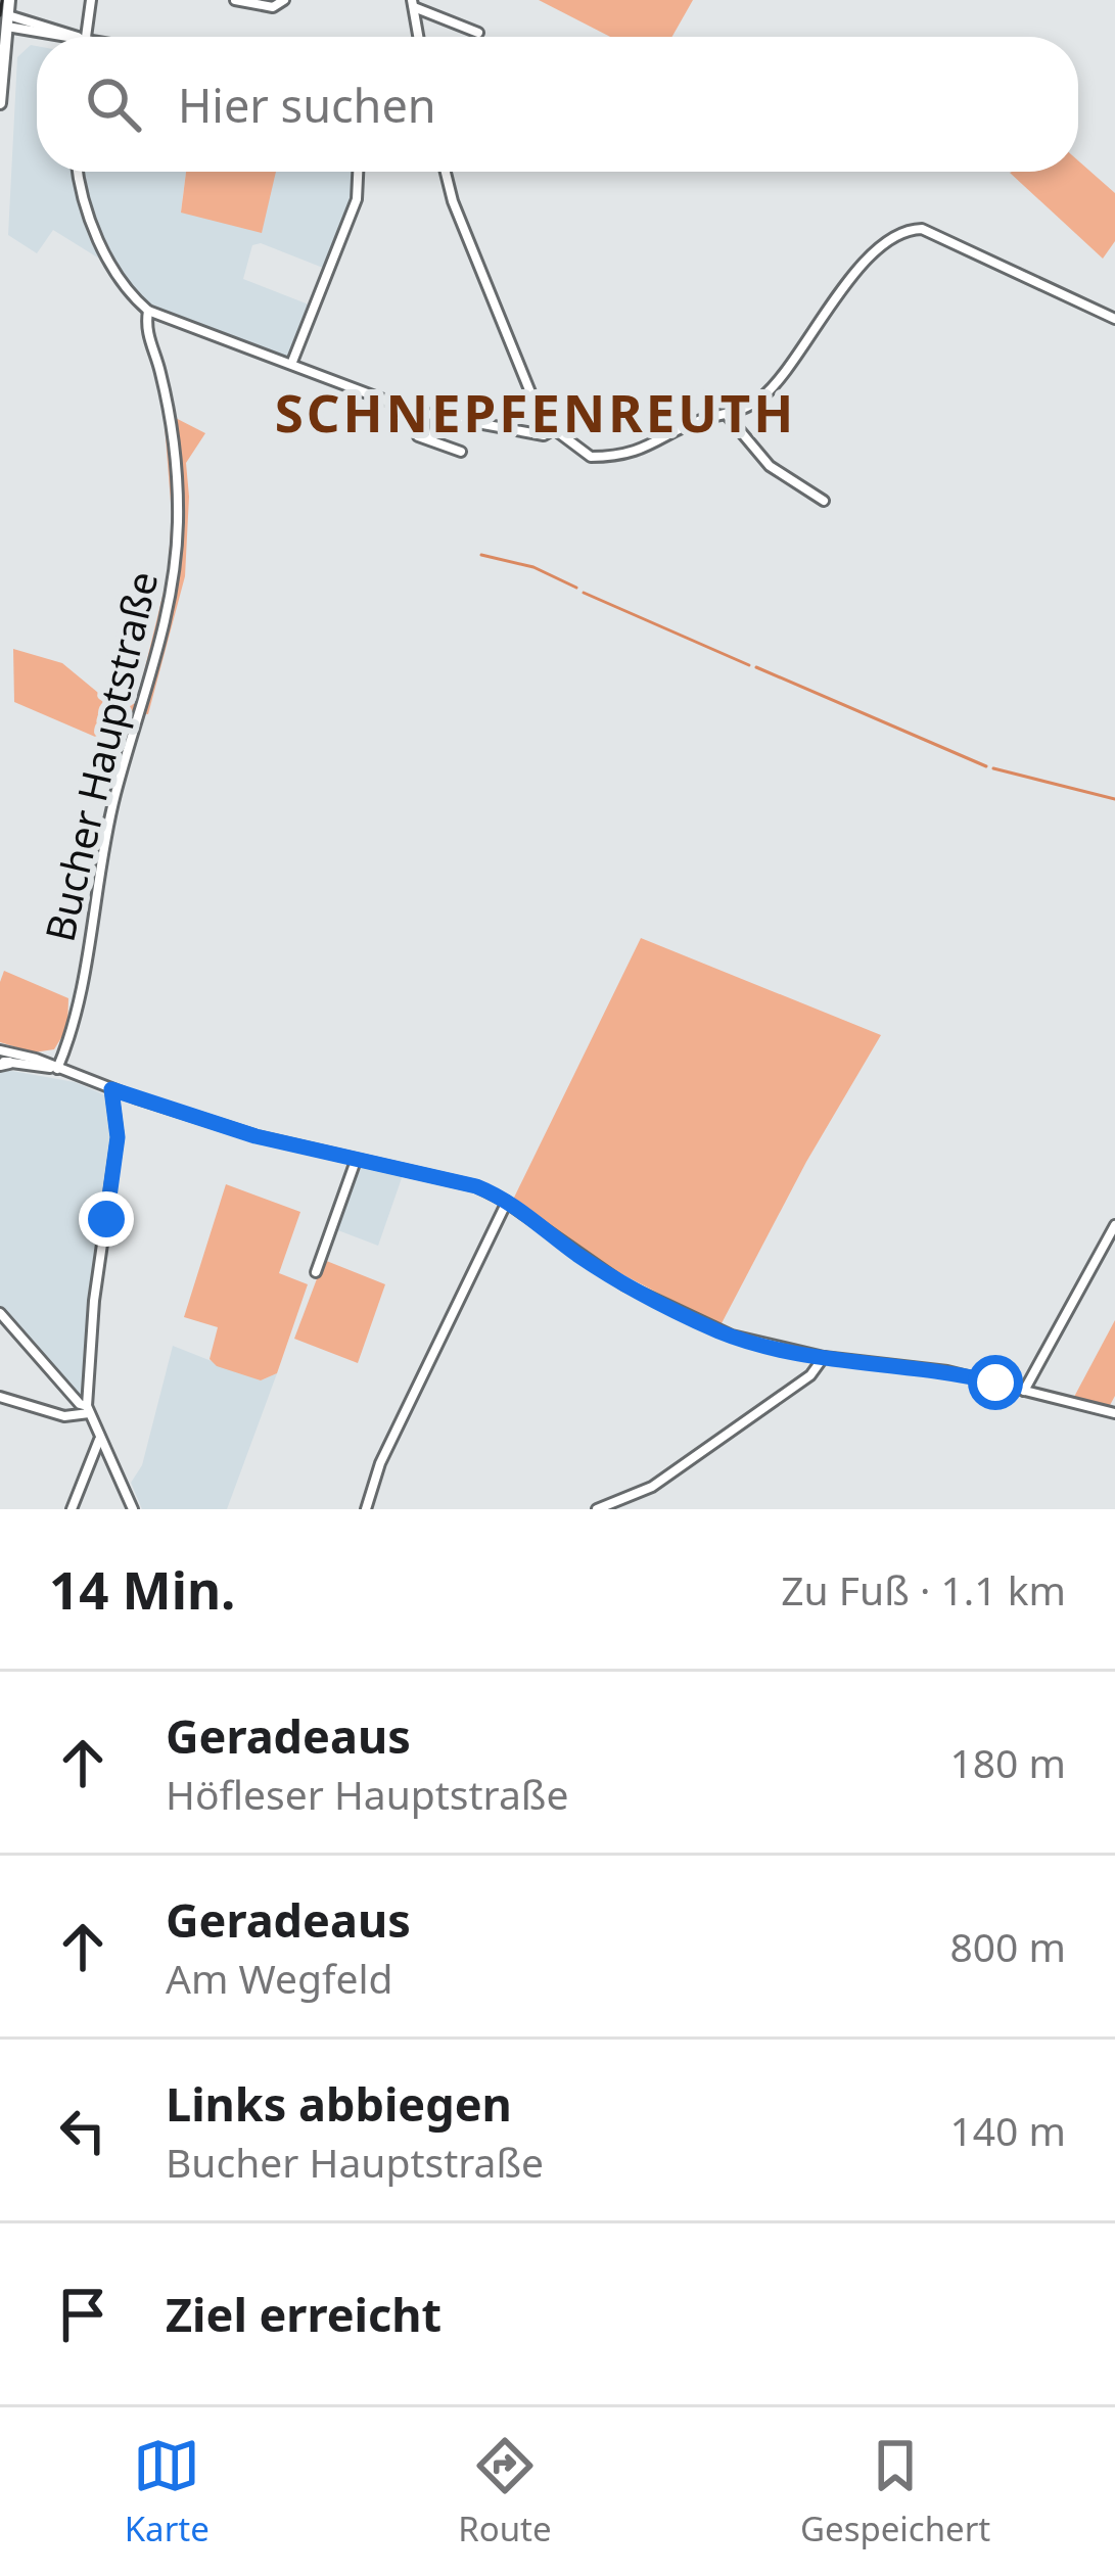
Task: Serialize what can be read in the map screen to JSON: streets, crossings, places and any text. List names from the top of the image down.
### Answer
{
  "streets": {
    "street": ["Bucher Hauptstraße"]
  },
  "districts": ["SCHNEPFENREUTH"],
  "page": {
    "search": "Hier suchen",
    "heading": ["14 Min.", "Zu Fuß · 1.1 km"],
    "list": [
      ["Geradeaus", "Höfleser Hauptstraße", "180 m"],
      ["Geradeaus", "Am Wegfeld", "800 m"],
      ["Links abbiegen", "Bucher Hauptstraße", "140 m"],
      "Ziel erreicht"
    ],
    "nav": ["Karte", "Route", "Gespeichert"]
  }
}
